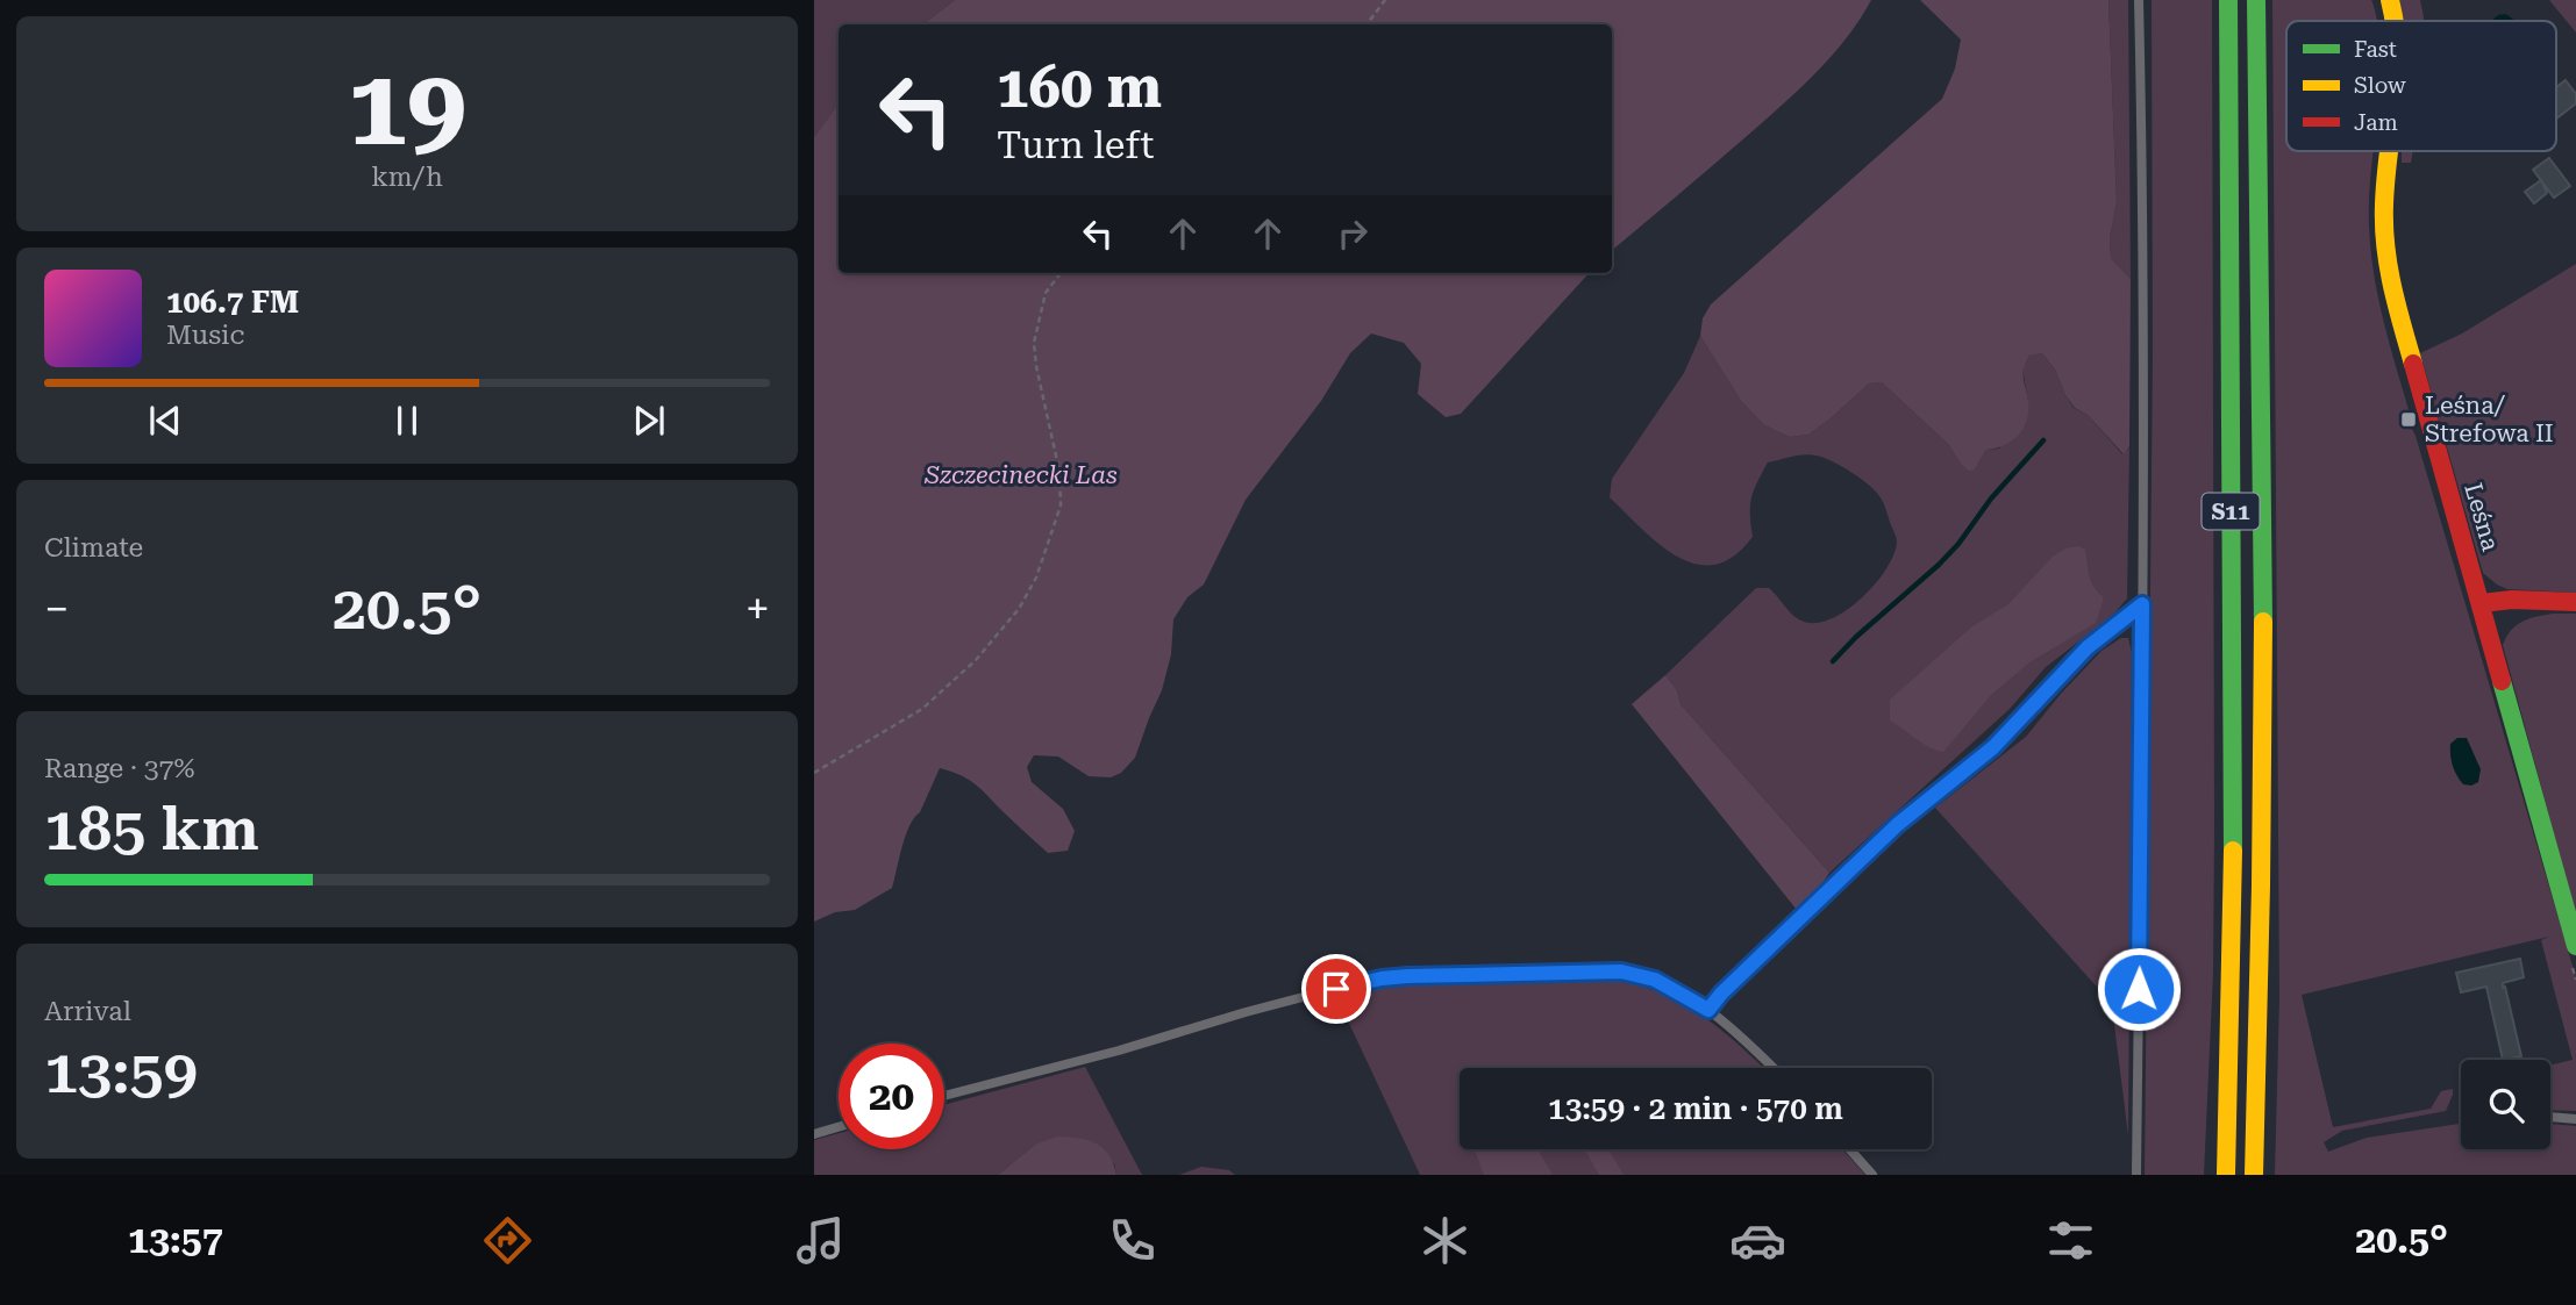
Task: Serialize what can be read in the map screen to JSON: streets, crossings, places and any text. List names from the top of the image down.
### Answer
{
  "streets": {
    "main road": ["S11", "Leśna"]
  },
  "parks": ["Szczecinecki Las"],
  "places": {
    "transit": ["Leśna/ Strefowa II"]
  },
  "legend": ["Fast", "Slow", "Jam"],
  "page": {
    "tile": [
      ["19", "km/h"],
      "Climate",
      ["Range · 37%", "185 km"],
      ["Arrival", "13:59"]
    ],
    "turn": ["160 m", "Turn left"],
    "song": ["106.7 FM", "Music"],
    "heat": ["−", "20.5°", "+"],
    "limit": "20",
    "trip": "13:59 · 2 min · 570 m",
    "tabs": ["13:57", "20.5°"]
  }
}
